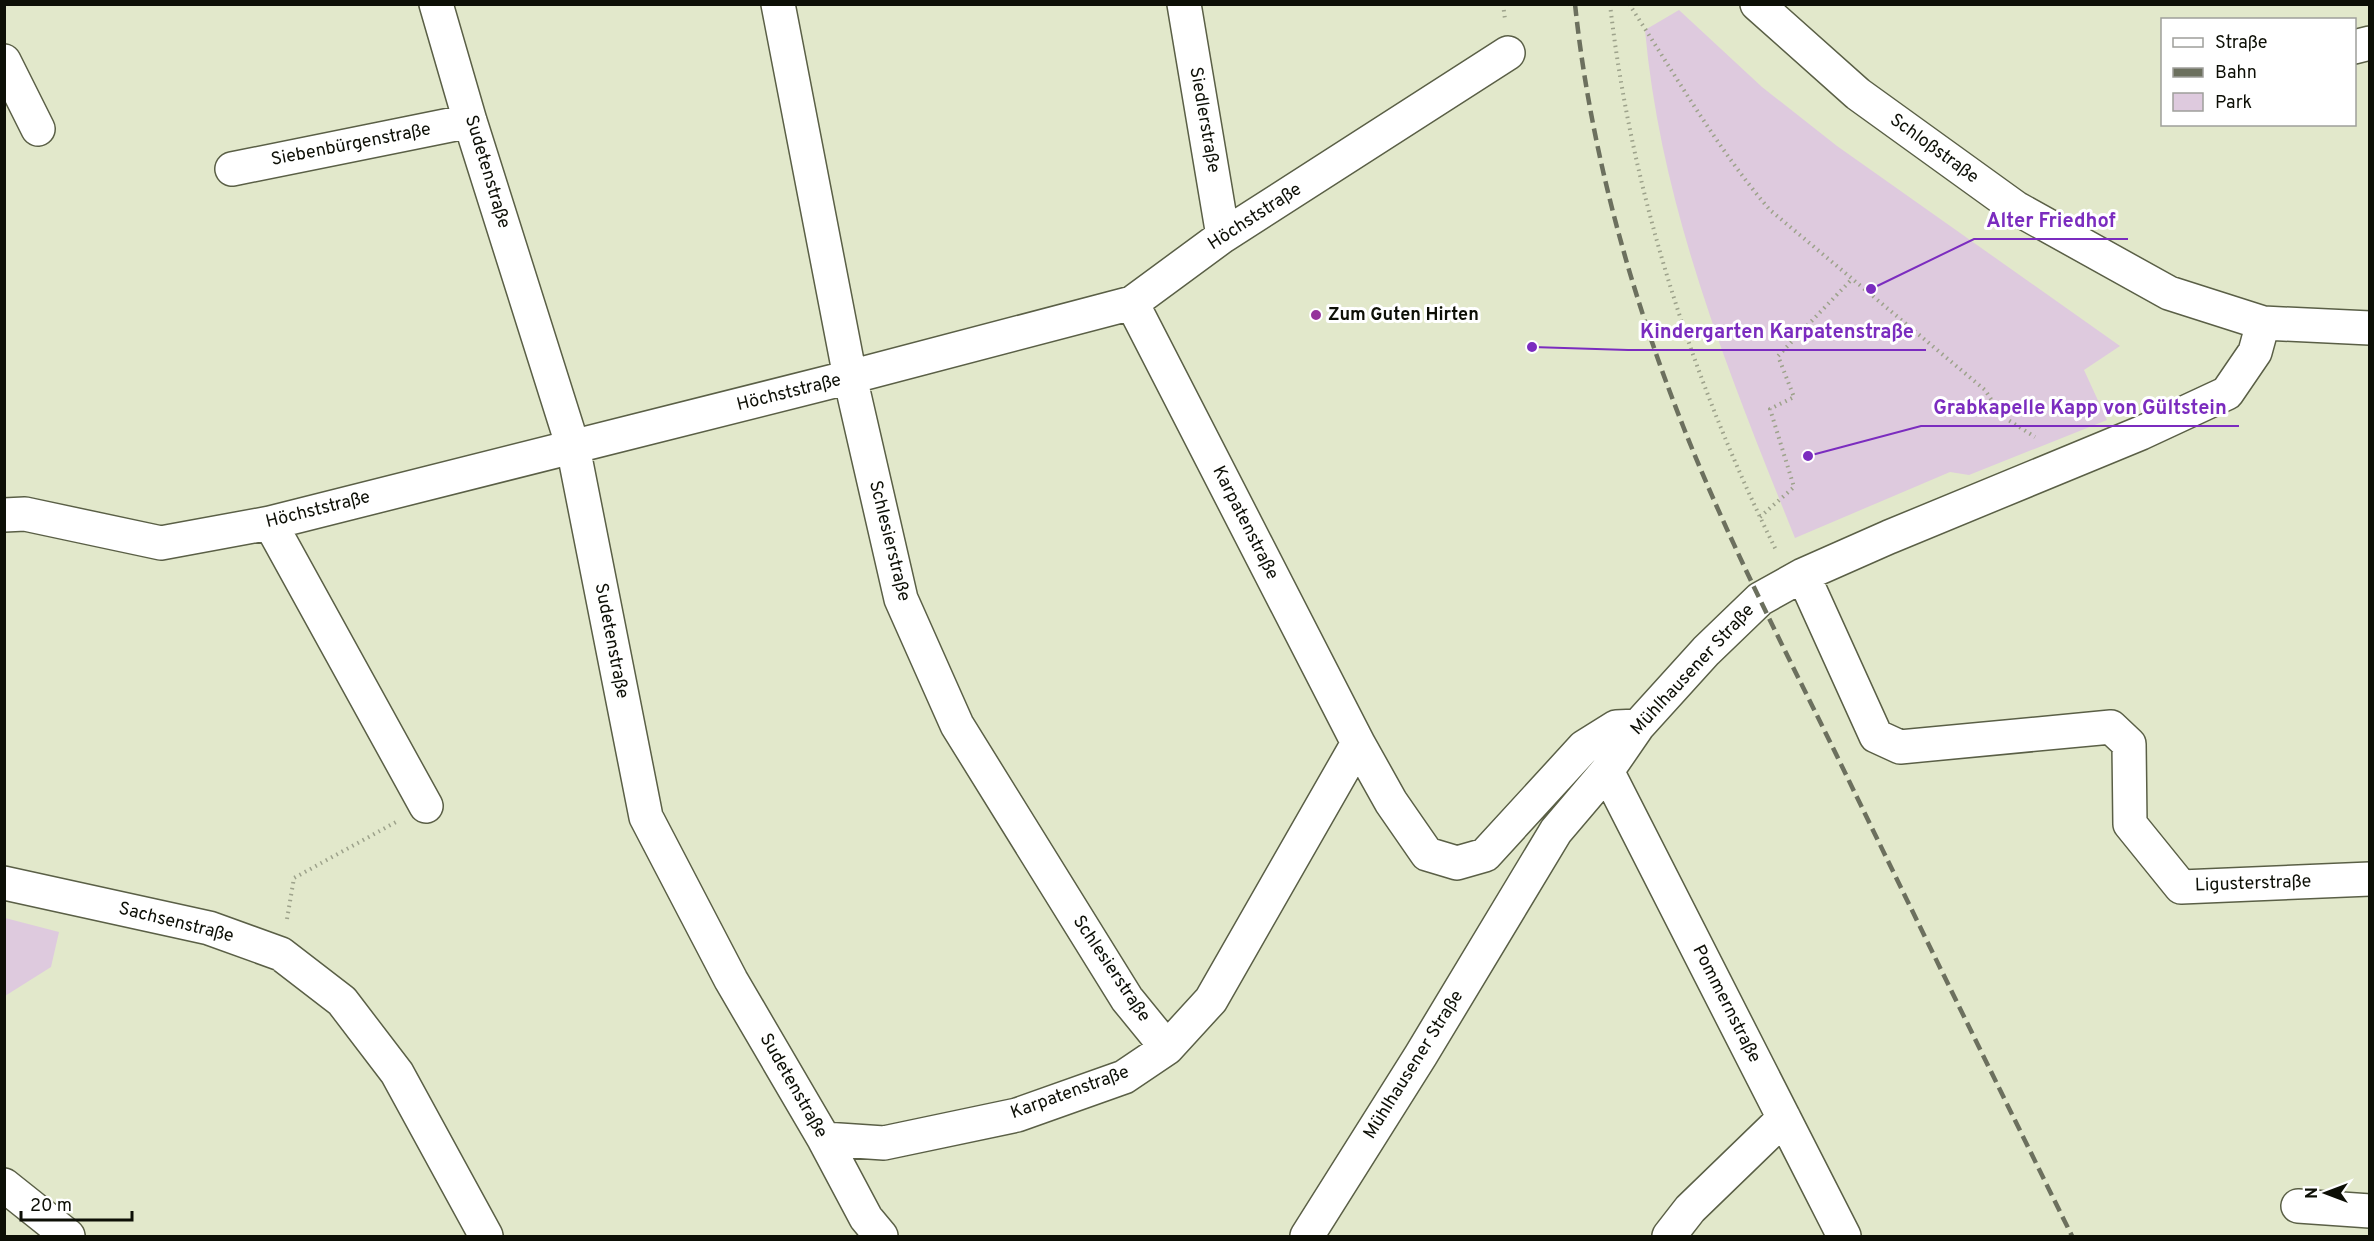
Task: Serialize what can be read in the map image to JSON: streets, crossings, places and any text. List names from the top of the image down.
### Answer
{
  "streets": {
    "street": [
      "Siedlerstraße",
      "Siebenbürgenstraße",
      "Schloßstraße",
      "Sudetenstraße",
      "Höchststraße",
      "Karpatenstraße",
      "Schlesierstraße",
      "Mühlhausener Straße",
      "Ligusterstraße",
      "Sachsenstraße",
      "Pommernstraße"
    ]
  },
  "crossings": [
    ["Siedlerstraße", "Höchststraße"],
    ["Siebenbürgenstraße", "Sudetenstraße"],
    ["Schloßstraße", "Mühlhausener Straße"],
    ["Sudetenstraße", "Höchststraße"],
    ["Sudetenstraße", "Karpatenstraße"],
    ["Höchststraße", "Karpatenstraße"],
    ["Höchststraße", "Schlesierstraße"],
    ["Karpatenstraße", "Schlesierstraße"],
    ["Karpatenstraße", "Mühlhausener Straße"],
    ["Mühlhausener Straße", "Ligusterstraße"],
    ["Mühlhausener Straße", "Pommernstraße"]
  ],
  "places": [
    "Alter Friedhof",
    "Zum Guten Hirten",
    "Kindergarten Karpatenstraße",
    "Grabkapelle Kapp von Gültstein"
  ],
  "legend": ["Straße", "Bahn", "Park"],
  "scale_bar": "20 m",
  "north": "left"
}
